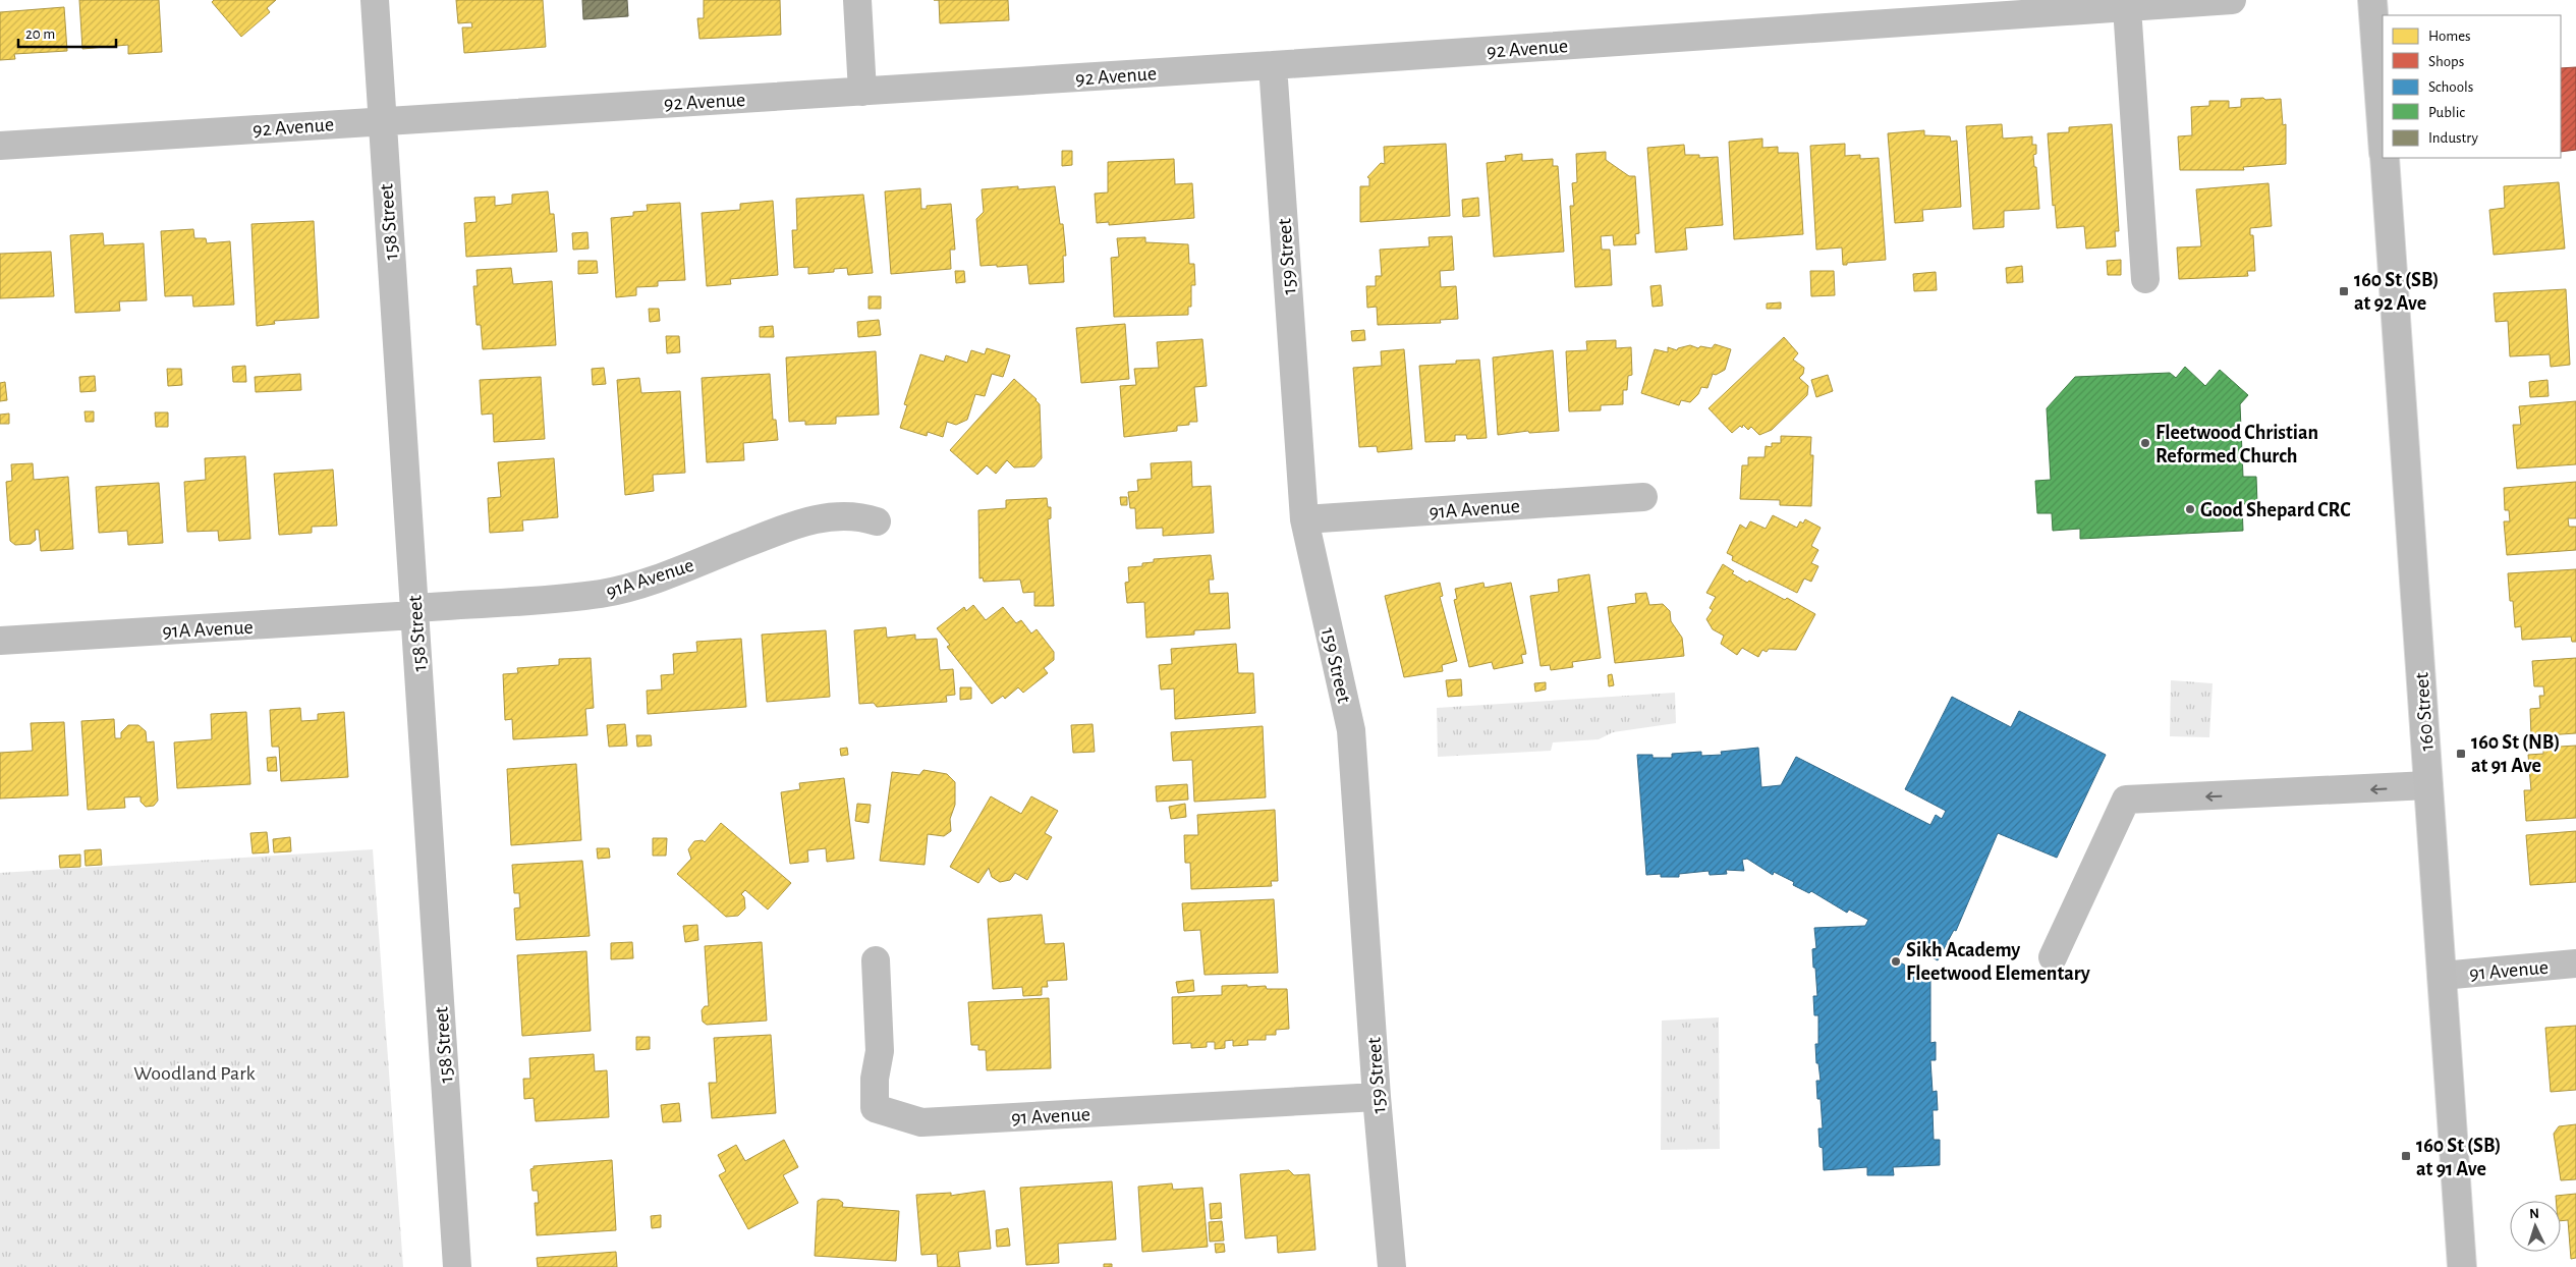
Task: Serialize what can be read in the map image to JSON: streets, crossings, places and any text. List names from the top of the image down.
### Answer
{
  "streets": {
    "main road": ["160 Street"],
    "street": [
      "92 Avenue",
      "158 Street",
      "159 Street",
      "91A Avenue",
      "91 Avenue"
    ]
  },
  "crossings": [
    ["92 Avenue", "158 Street"],
    ["92 Avenue", "159 Street"],
    ["158 Street", "91A Avenue"],
    ["159 Street", "91A Avenue"],
    ["159 Street", "91 Avenue"],
    ["160 Street", "91 Avenue"]
  ],
  "parks": ["Woodland Park"],
  "places": {
    "transit": ["160 St (SB) at 92 Ave", "160 St (NB) at 91 Ave", "160 St (SB) at 91 Ave"],
    "other": ["Fleetwood Christian Reformed Church", "Good Shepard CRC", "Sikh Academy Fleetwood Elementary"]
  },
  "legend": [
    "Homes",
    "Shops",
    "Schools",
    "Public",
    "Industry"
  ],
  "scale_bar": "20 m",
  "north": "top"
}
